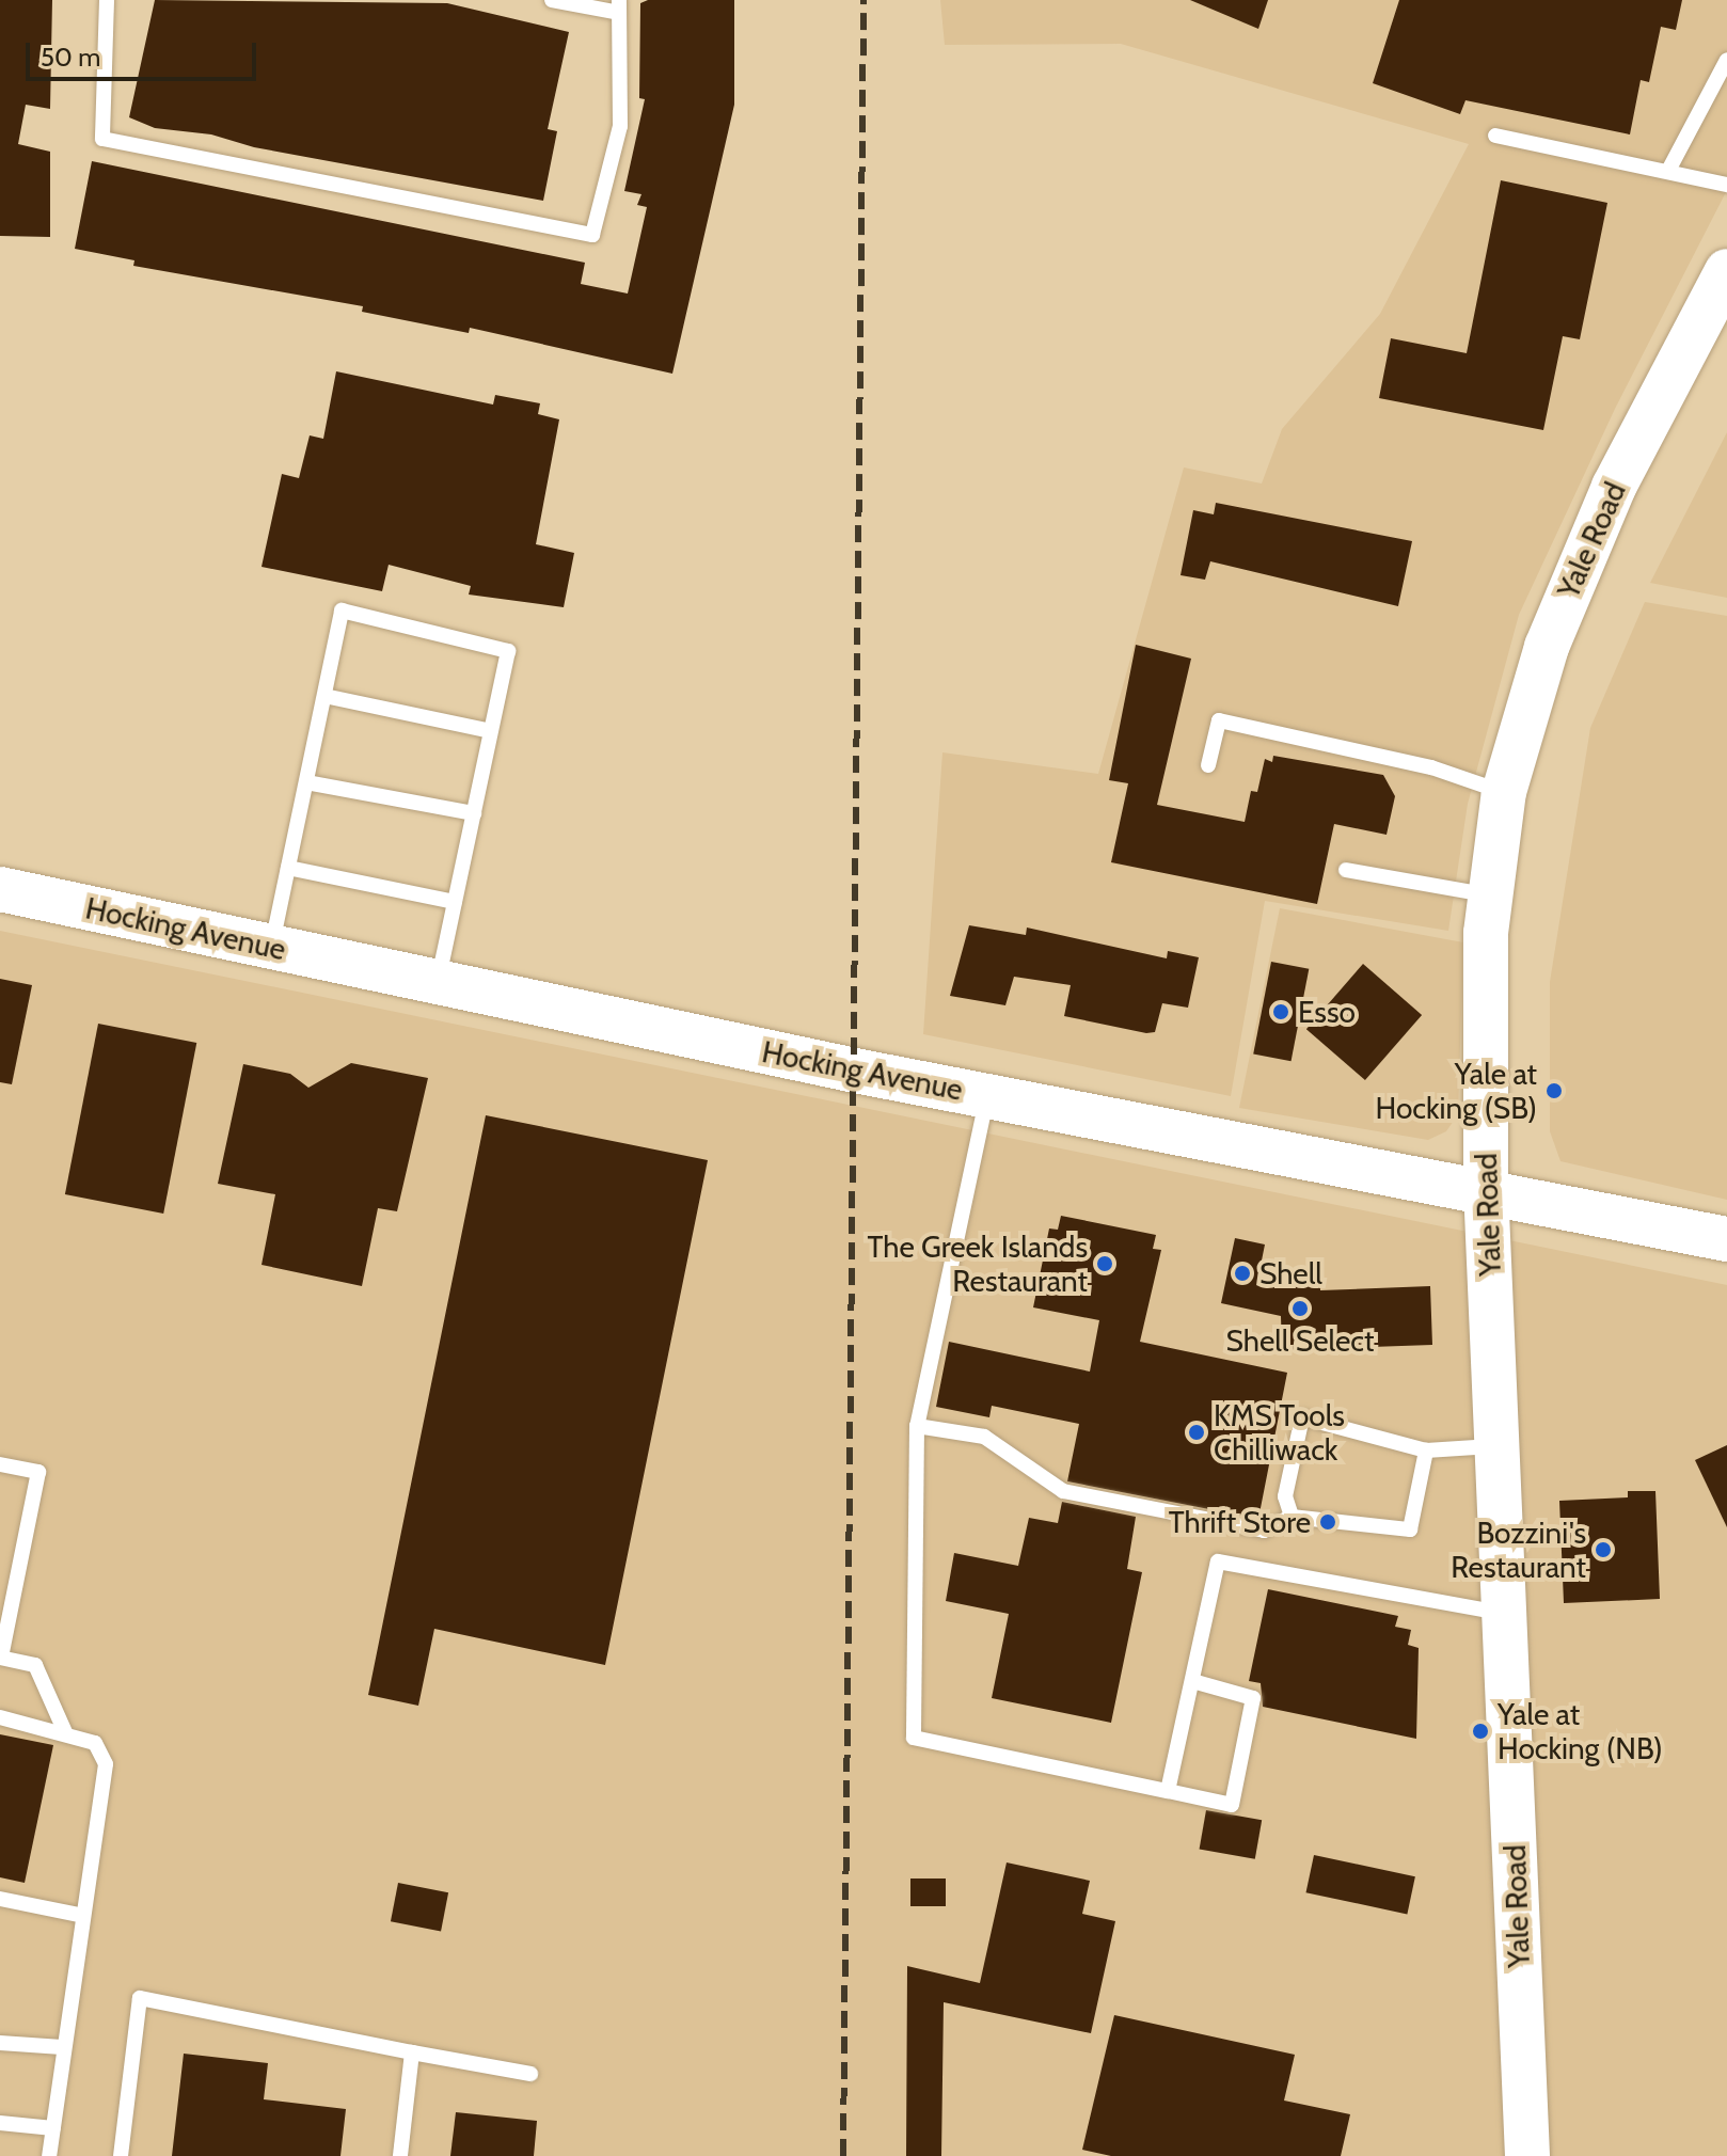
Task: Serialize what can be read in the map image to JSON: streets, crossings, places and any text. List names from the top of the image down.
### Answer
{
  "streets": {
    "main road": ["Yale Road", "Hocking Avenue"]
  },
  "crossings": [
    ["Yale Road", "Hocking Avenue"]
  ],
  "places": [
    "Esso",
    "Yale at Hocking (SB)",
    "The Greek Islands Restaurant",
    "Shell",
    "Shell Select",
    "KMS Tools Chilliwack",
    "Thrift Store",
    "Bozzini's Restaurant",
    "Yale at Hocking (NB)"
  ],
  "scale_bar": "50 m"
}
